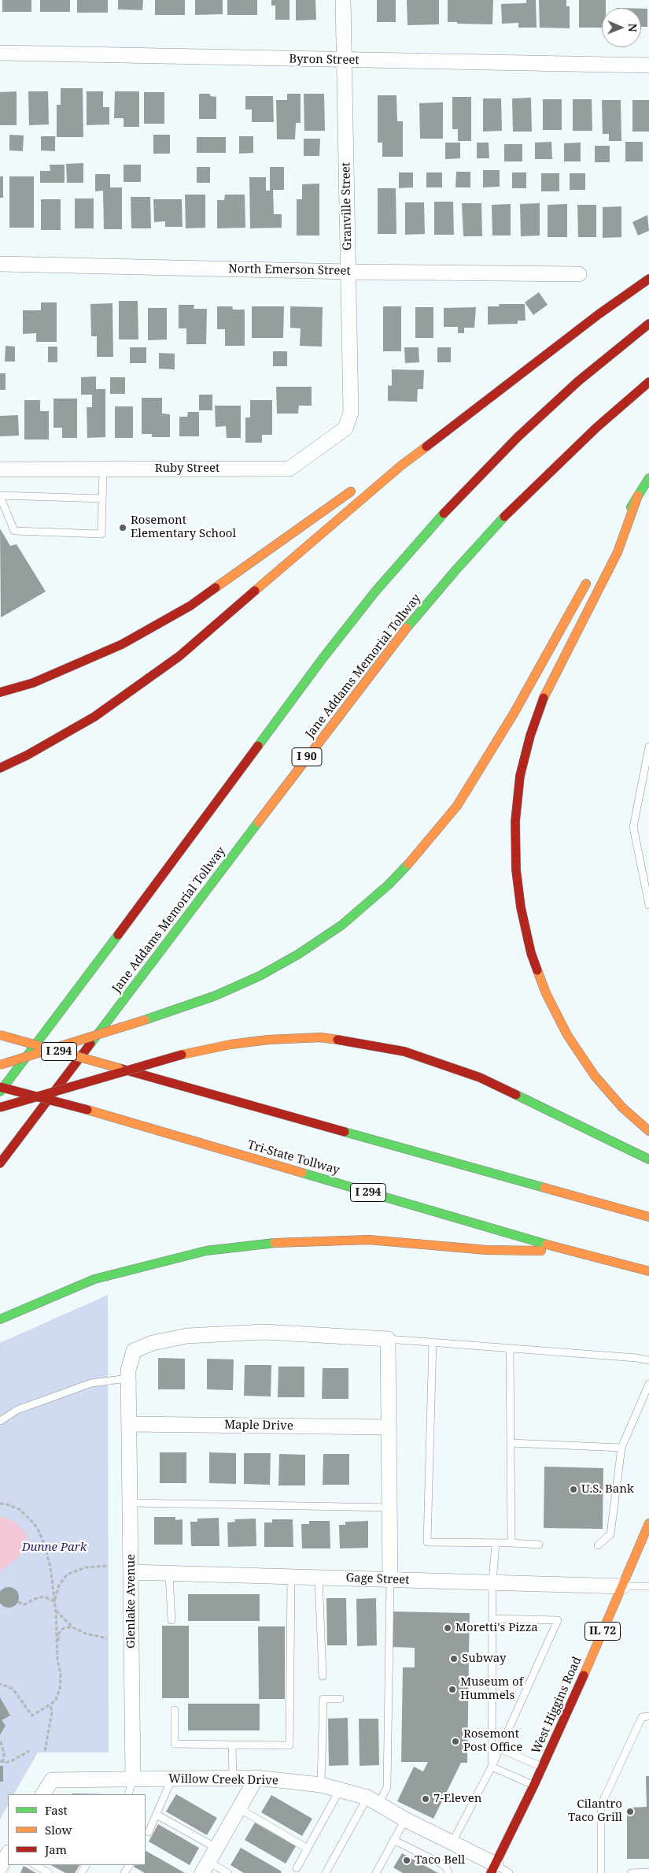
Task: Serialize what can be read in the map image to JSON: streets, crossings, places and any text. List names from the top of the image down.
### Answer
{
  "streets": {
    "main road": [
      "Jane Addams Memorial Tollway",
      "I 90",
      "I 294",
      "Tri-State Tollway",
      "IL 72",
      "West Higgins Road"
    ],
    "street": [
      "Byron Street",
      "Granville Street",
      "North Emerson Street",
      "Ruby Street",
      "Maple Drive",
      "Gage Street",
      "Glenlake Avenue",
      "Willow Creek Drive"
    ]
  },
  "crossings": [
    ["Byron Street", "Granville Street"],
    ["Granville Street", "North Emerson Street"],
    ["Granville Street", "Ruby Street"],
    ["Maple Drive", "Glenlake Avenue"],
    ["Gage Street", "Glenlake Avenue"],
    ["Gage Street", "West Higgins Road"],
    ["Glenlake Avenue", "Willow Creek Drive"],
    ["West Higgins Road", "Willow Creek Drive"]
  ],
  "parks": ["Dunne Park"],
  "places": [
    "Rosemont Elementary School",
    "U.S. Bank",
    "Moretti's Pizza",
    "Subway",
    "Museum of Hummels",
    "Rosemont Post Office",
    "7-Eleven",
    "Cilantro Taco Grill",
    "Taco Bell"
  ],
  "legend": ["Fast", "Slow", "Jam"],
  "north": "right"
}
